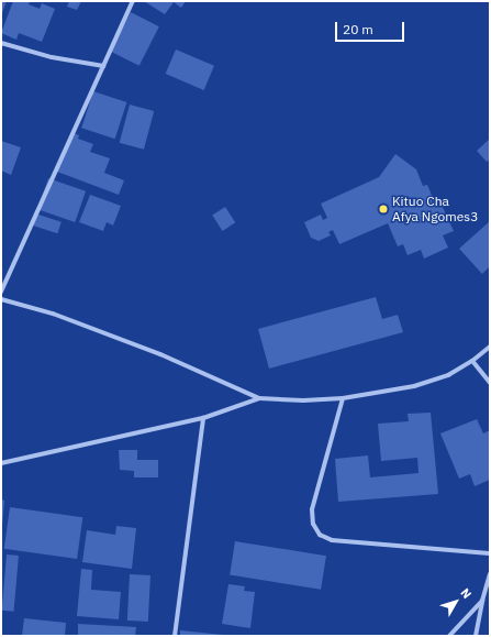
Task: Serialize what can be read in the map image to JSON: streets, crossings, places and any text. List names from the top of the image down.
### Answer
{
  "places": ["Kituo Cha Afya Ngomes3"],
  "scale_bar": "20 m",
  "north": "top right"
}
